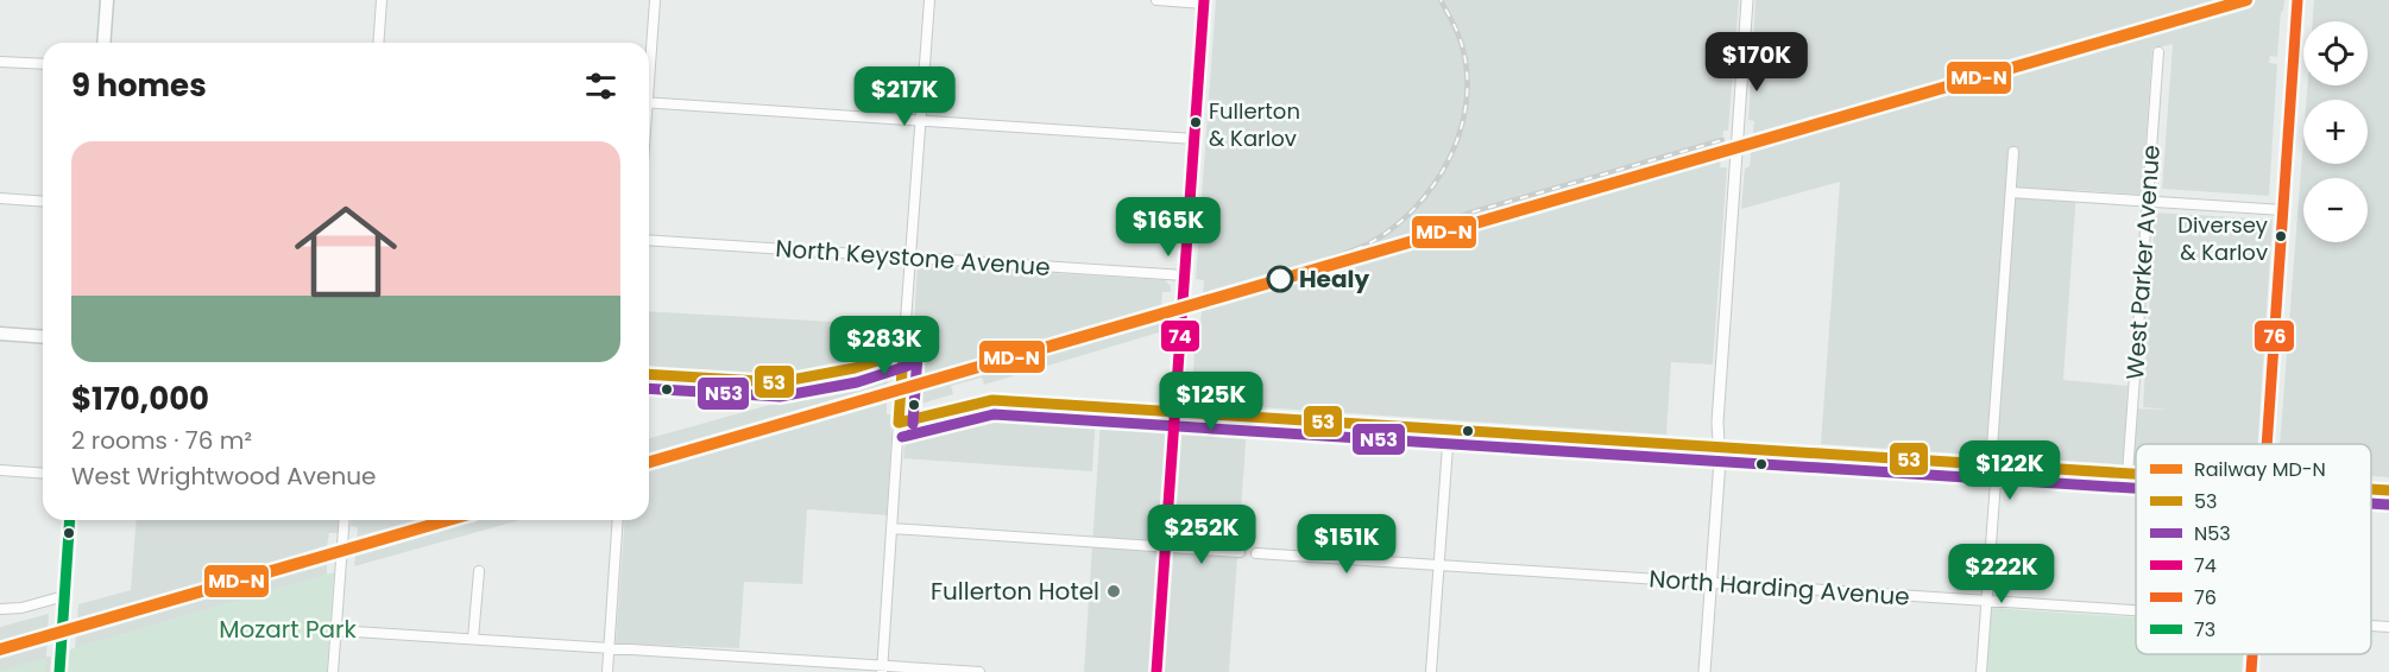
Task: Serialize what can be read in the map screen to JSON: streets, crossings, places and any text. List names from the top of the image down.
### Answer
{
  "streets": {
    "street": ["North Keystone Avenue", "West Parker Avenue", "North Harding Avenue"]
  },
  "parks": ["Mozart Park"],
  "places": [
    "Fullerton & Karlov",
    "Diversey & Karlov",
    "Healy",
    "Fullerton Hotel"
  ],
  "lines": [
    "rail line MD-N",
    "transit line 74",
    "transit line 76",
    "transit line 53",
    "transit line N53",
    "transit line 73"
  ],
  "legend": [
    "Railway MD-N",
    "53",
    "N53",
    "74",
    "76",
    "73"
  ],
  "page": {
    "map_buttons": ["+", "−"],
    "price": [
      "$170K",
      "$217K",
      "$165K",
      "$283K",
      "$125K",
      "$122K",
      "$252K",
      "$151K",
      "$222K"
    ],
    "heading": "9 homes",
    "list": [
      {
        "name": "$170,000",
        "note": "2 rooms · 76 m² · West Wrightwood Avenue"
      }
    ]
  }
}
